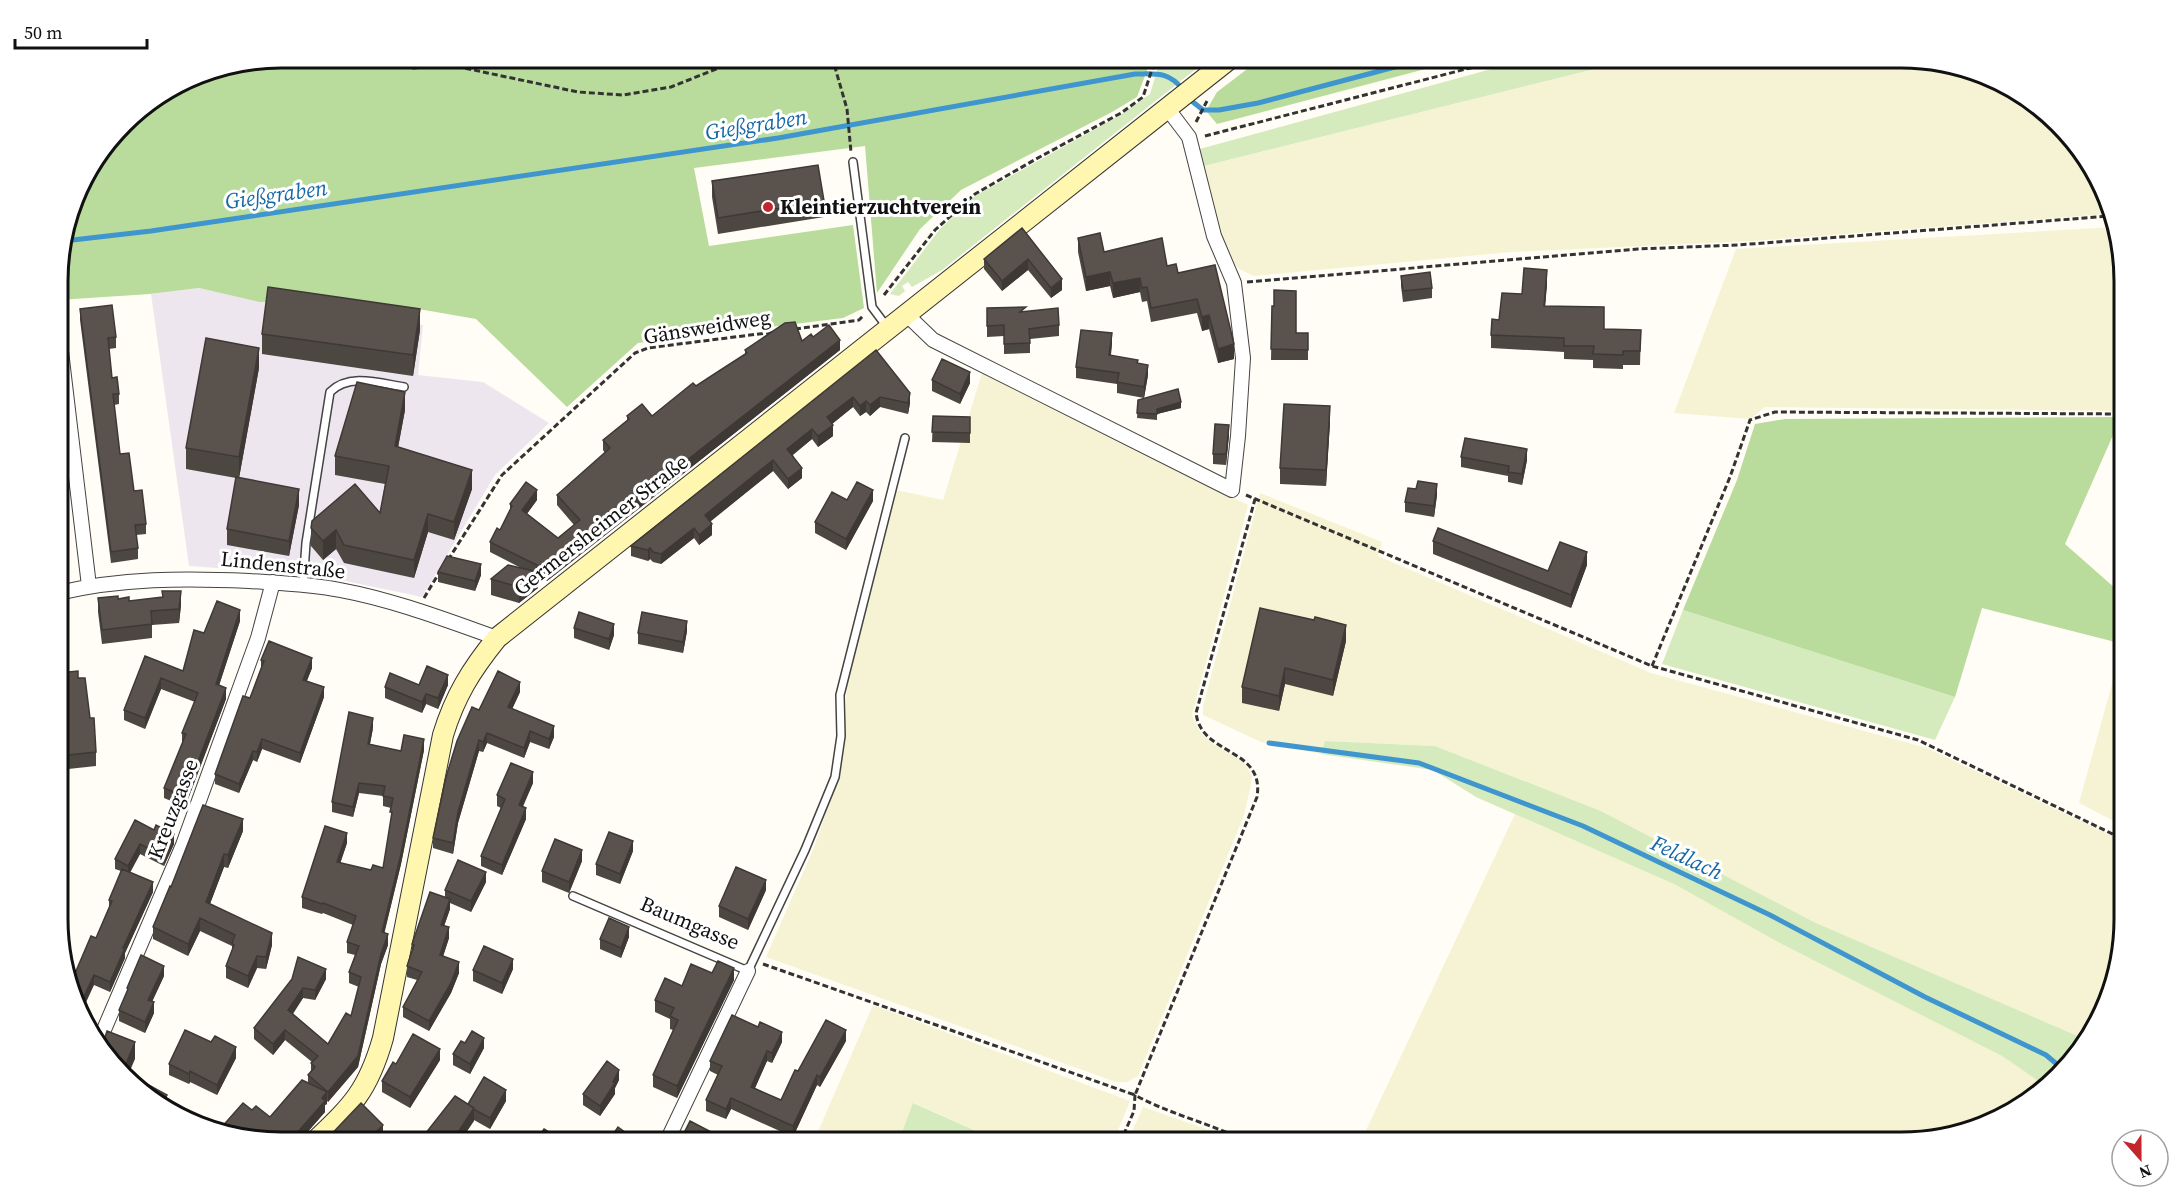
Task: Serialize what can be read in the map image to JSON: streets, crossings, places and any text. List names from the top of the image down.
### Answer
{
  "streets": {
    "street": [
      "Germersheimer Straße",
      "Lindenstraße",
      "Kreuzgasse",
      "Baumgasse"
    ],
    "path": ["Gänsweidweg"]
  },
  "crossings": [
    ["Germersheimer Straße", "Lindenstraße"],
    ["Lindenstraße", "Kreuzgasse"]
  ],
  "water": ["Gießgraben", "Feldlach"],
  "places": ["Kleintierzuchtverein"],
  "scale_bar": "50 m",
  "north": "bottom"
}
